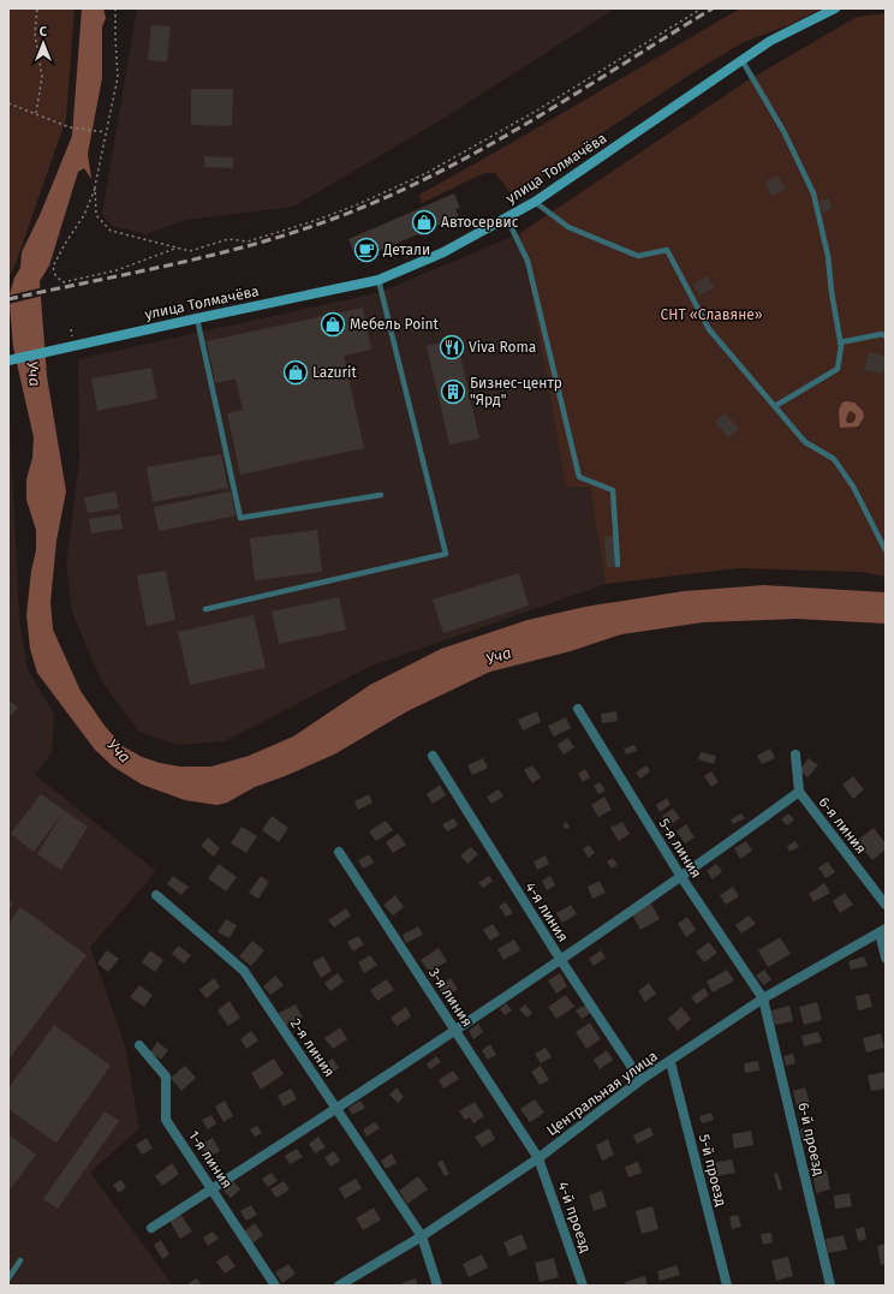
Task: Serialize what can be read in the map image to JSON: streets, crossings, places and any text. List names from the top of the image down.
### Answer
{
  "streets": {
    "street": [
      "улица Толмачёва",
      "6-я линия",
      "5-я линия",
      "4-я линия",
      "3-я линия",
      "2-я линия",
      "Центральная улица",
      "6-й проезд",
      "1-я линия",
      "5-й проезд",
      "4-й проезд"
    ]
  },
  "crossings": [
    ["5-я линия", "Центральная улица"],
    ["5-я линия", "6-й проезд"],
    ["4-я линия", "Центральная улица"],
    ["3-я линия", "Центральная улица"],
    ["3-я линия", "4-й проезд"],
    ["2-я линия", "Центральная улица"],
    ["Центральная улица", "6-й проезд"],
    ["Центральная улица", "5-й проезд"],
    ["Центральная улица", "4-й проезд"]
  ],
  "water": ["Уча"],
  "parks": ["СНТ «Славяне»"],
  "places": {
    "shop": ["Автосервис", "Мебель Point", "Lazurit"],
    "cafe": ["Детали"],
    "restaurant": ["Viva Roma"],
    "building": ["Бизнес-центр \"Ярд\""]
  },
  "north": "top"
}
